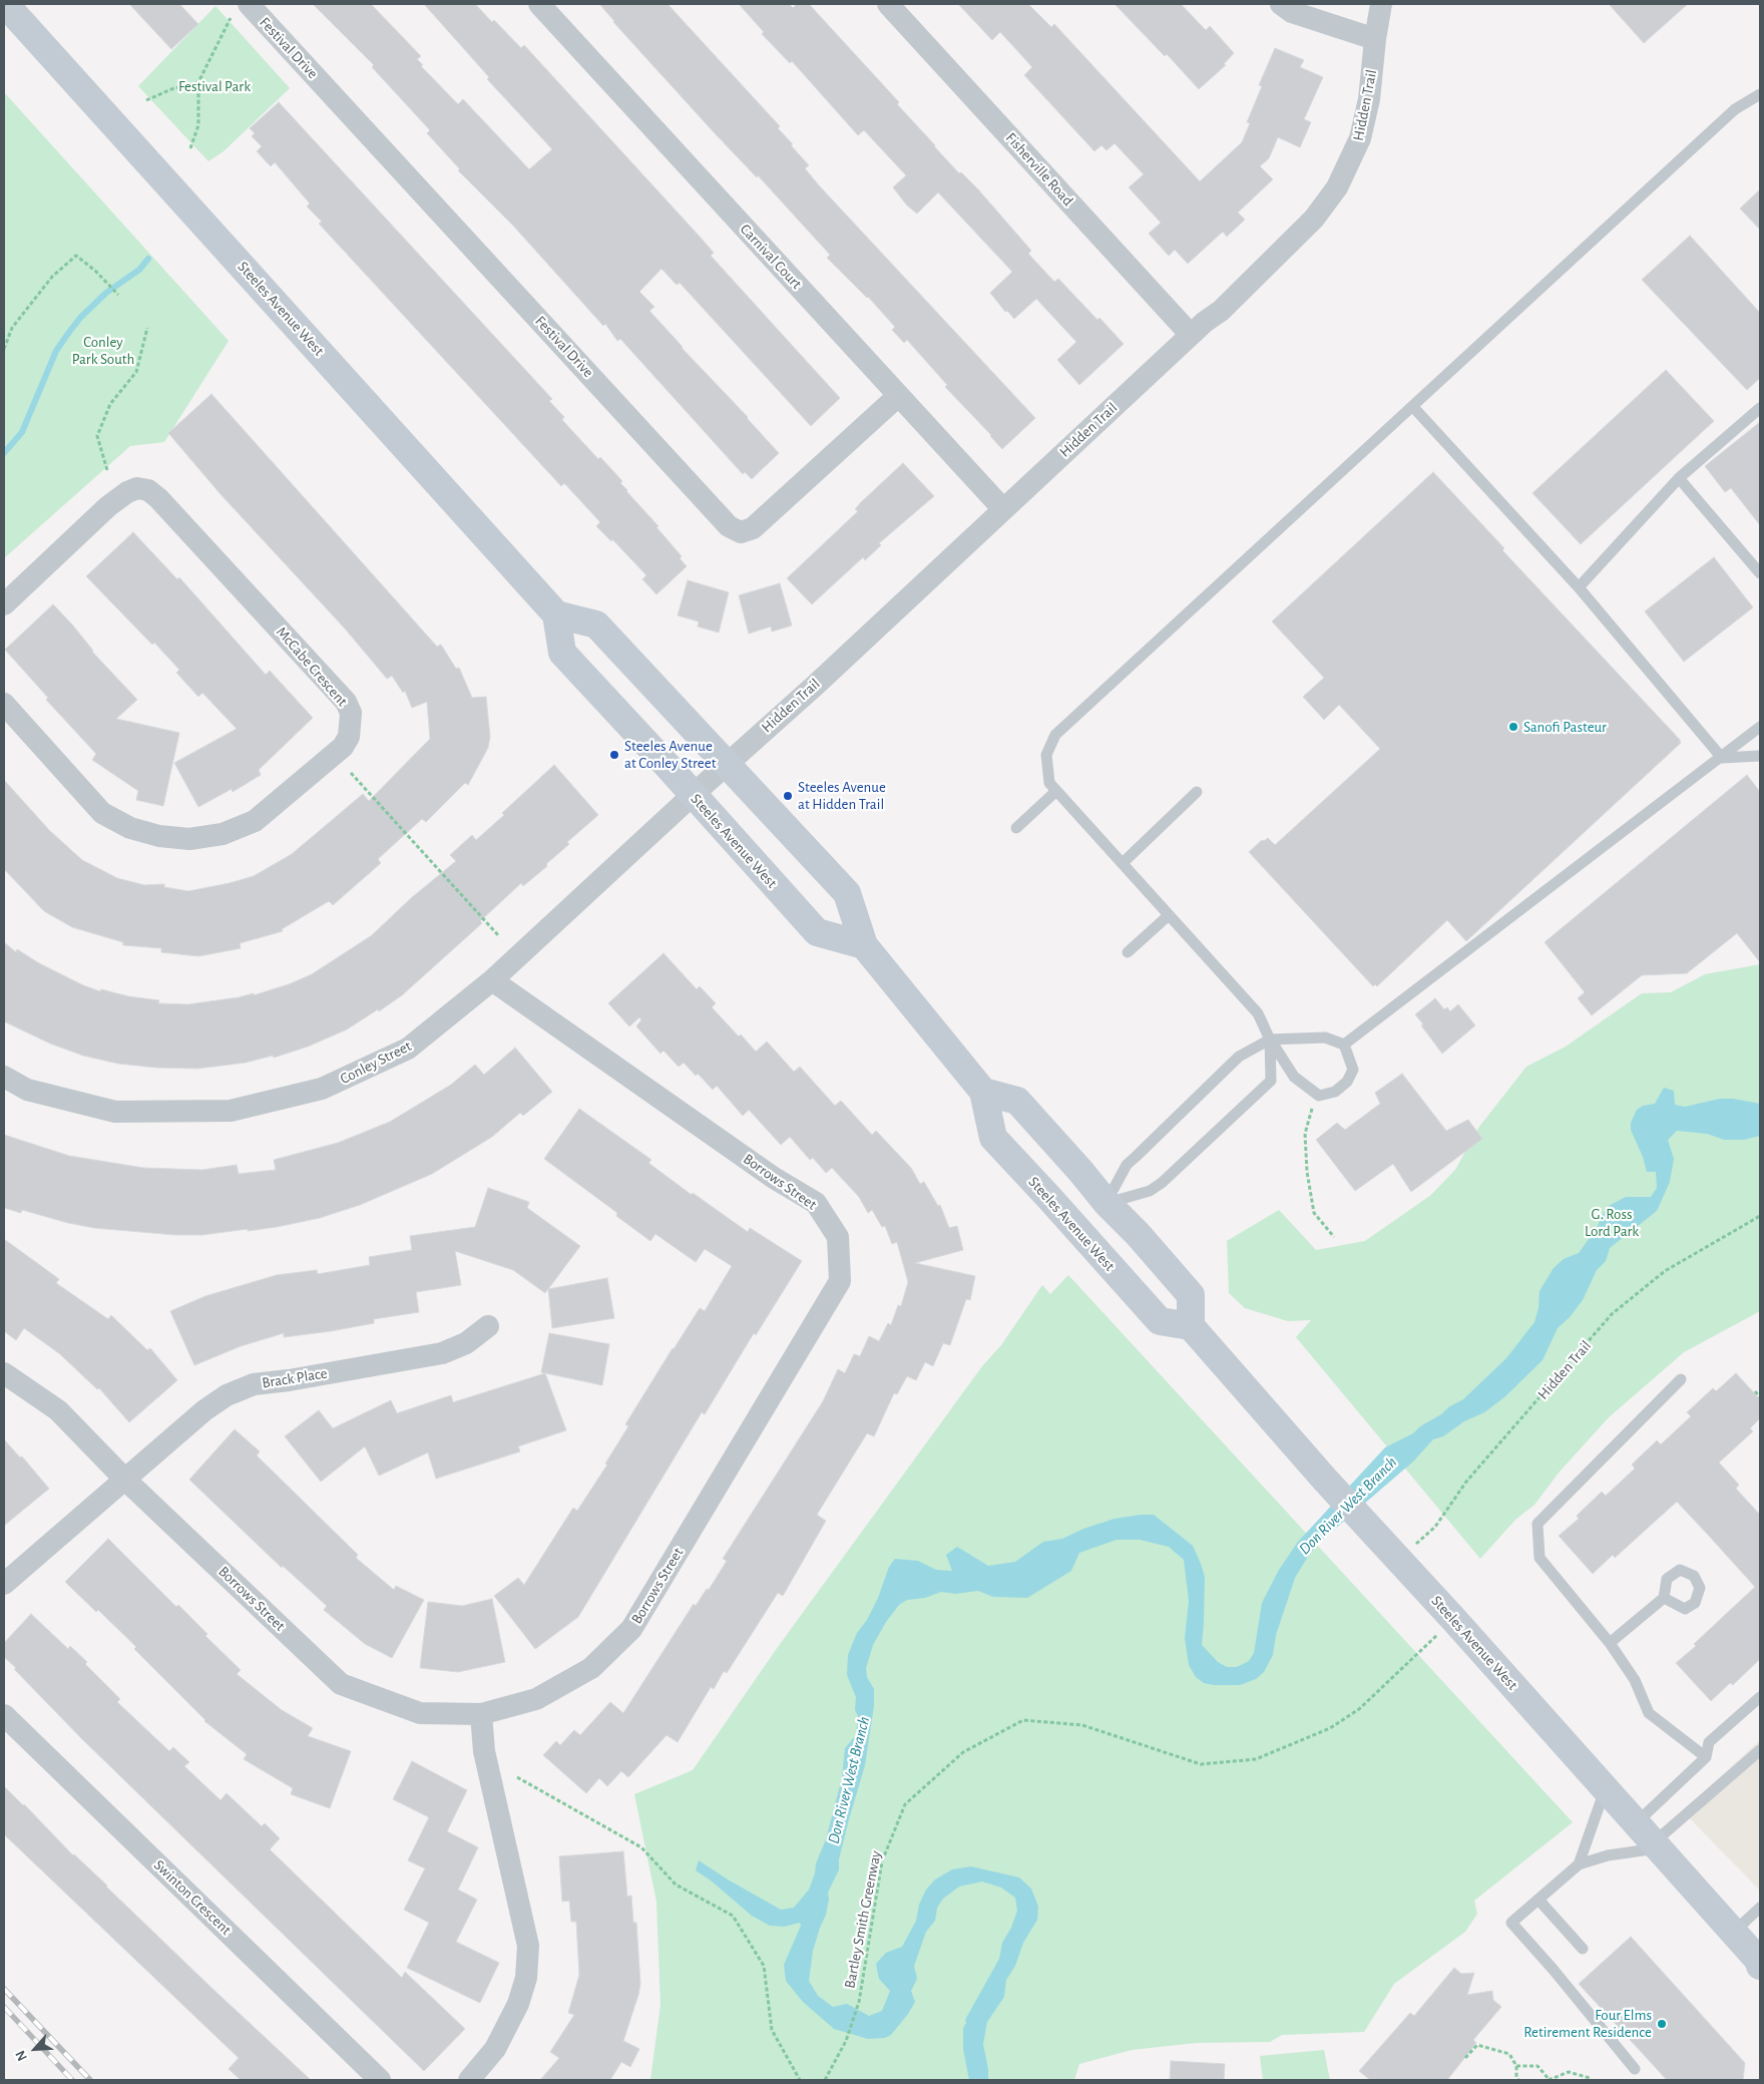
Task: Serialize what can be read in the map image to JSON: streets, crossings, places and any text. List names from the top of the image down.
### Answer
{
  "streets": {
    "main road": ["Steeles Avenue West"],
    "street": [
      "Festival Drive",
      "Hidden Trail",
      "Fisherville Road",
      "Carnival Court",
      "McCabe Crescent",
      "Conley Street",
      "Borrows Street",
      "Brack Place",
      "Swinton Crescent"
    ],
    "path": ["Bartley Smith Greenway"]
  },
  "crossings": [
    ["Festival Drive", "Carnival Court"],
    ["Hidden Trail", "Fisherville Road"],
    ["Hidden Trail", "Carnival Court"],
    ["Hidden Trail", "Steeles Avenue West"],
    ["Hidden Trail", "Conley Street"],
    ["Steeles Avenue West", "Conley Street"],
    ["Steeles Avenue West", "Bartley Smith Greenway"],
    ["Conley Street", "Borrows Street"],
    ["Borrows Street", "Brack Place"]
  ],
  "water": ["Don River West Branch"],
  "parks": ["Festival Park", "Conley Park South", "G. Ross Lord Park"],
  "places": [
    "Sanofi Pasteur",
    "Steeles Avenue at Conley Street",
    "Steeles Avenue at Hidden Trail",
    "Four Elms Retirement Residence"
  ],
  "north": "bottom left"
}
